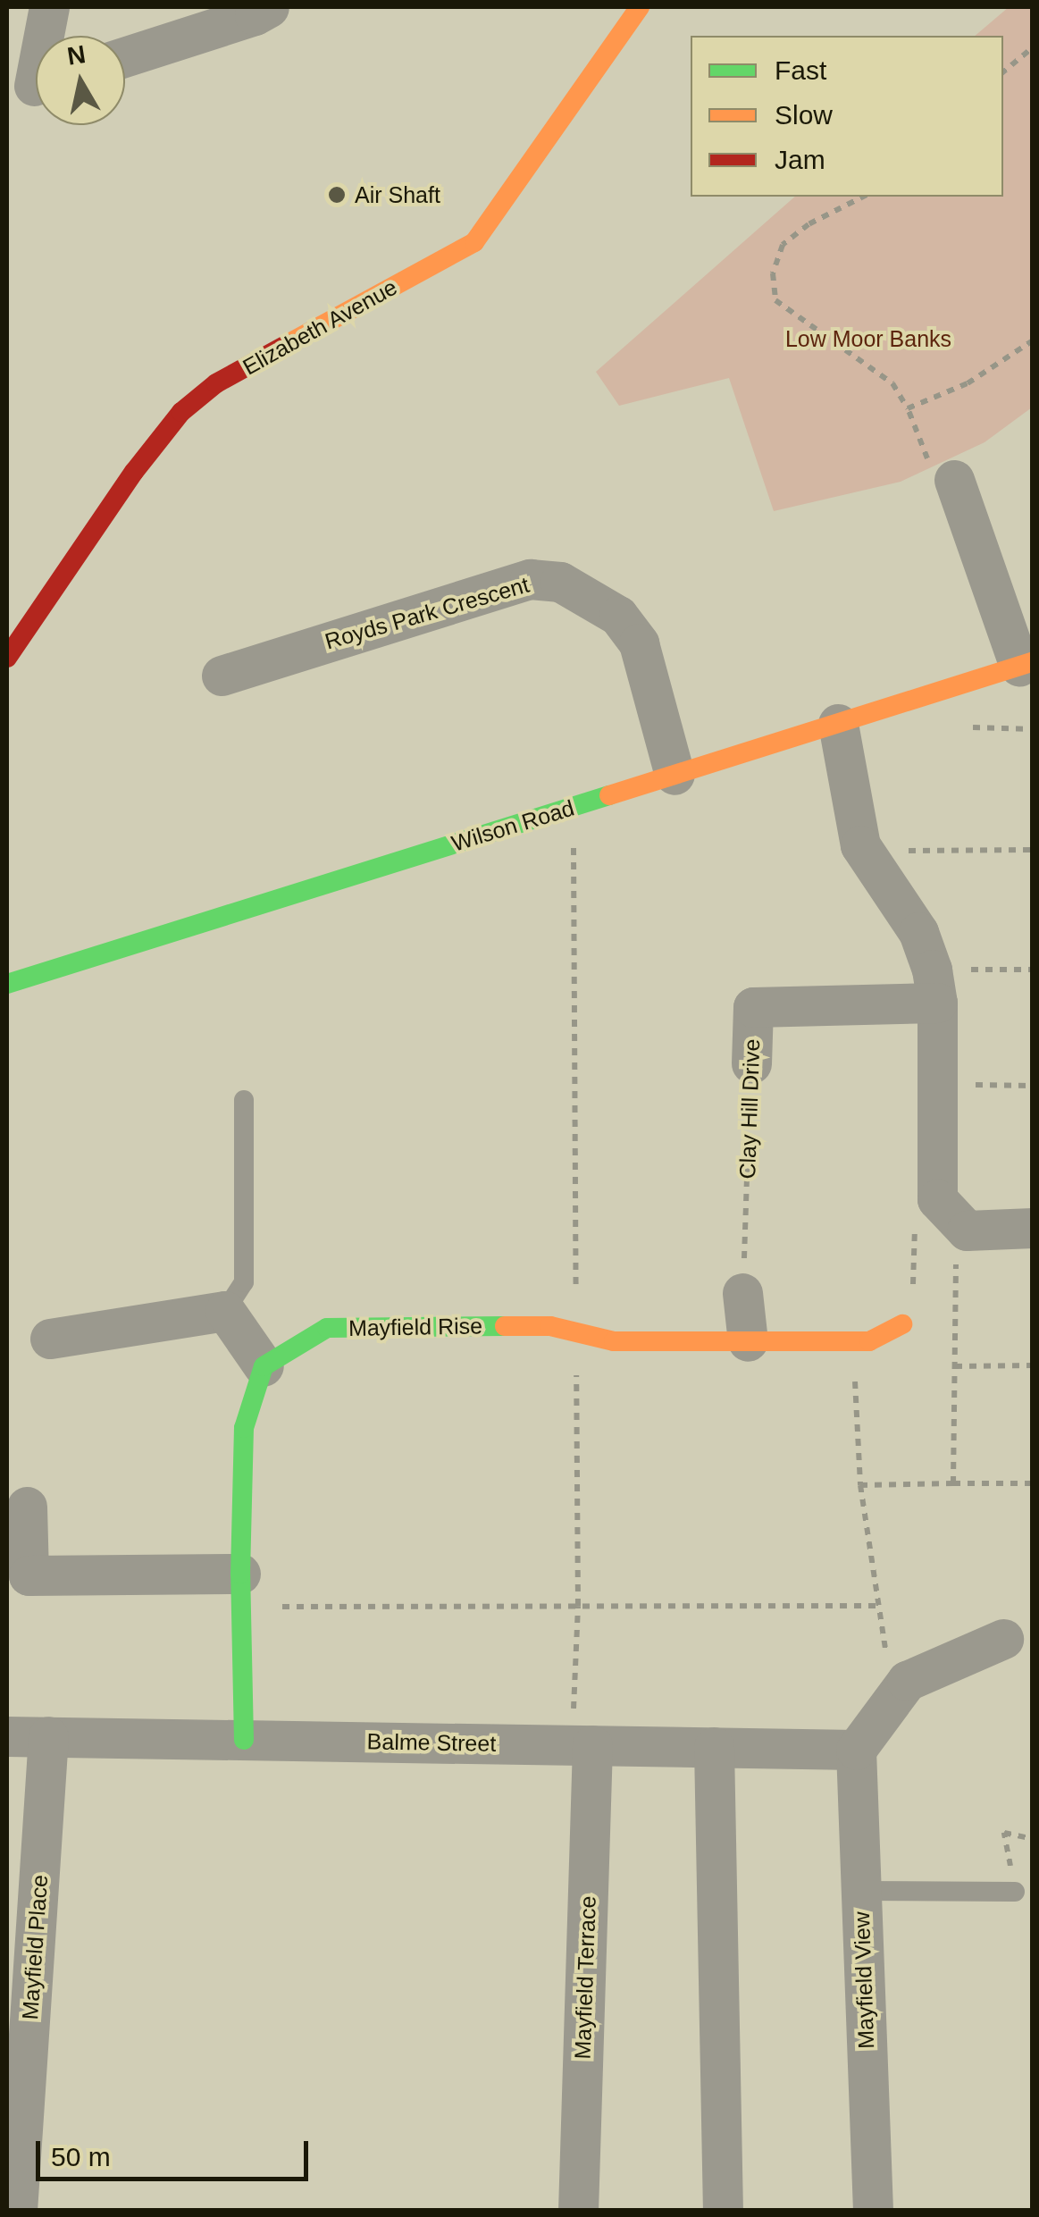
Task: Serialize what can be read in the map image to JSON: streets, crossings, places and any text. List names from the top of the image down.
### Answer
{
  "streets": {
    "street": [
      "Elizabeth Avenue",
      "Royds Park Crescent",
      "Wilson Road",
      "Clay Hill Drive",
      "Mayfield Rise",
      "Balme Street",
      "Mayfield Place",
      "Mayfield Terrace",
      "Mayfield View"
    ]
  },
  "crossings": [
    ["Royds Park Crescent", "Wilson Road"],
    ["Balme Street", "Mayfield Place"],
    ["Balme Street", "Mayfield Terrace"],
    ["Balme Street", "Mayfield View"]
  ],
  "parks": ["Low Moor Banks"],
  "places": ["Air Shaft"],
  "legend": ["Fast", "Slow", "Jam"],
  "scale_bar": "50 m",
  "north": "top"
}
